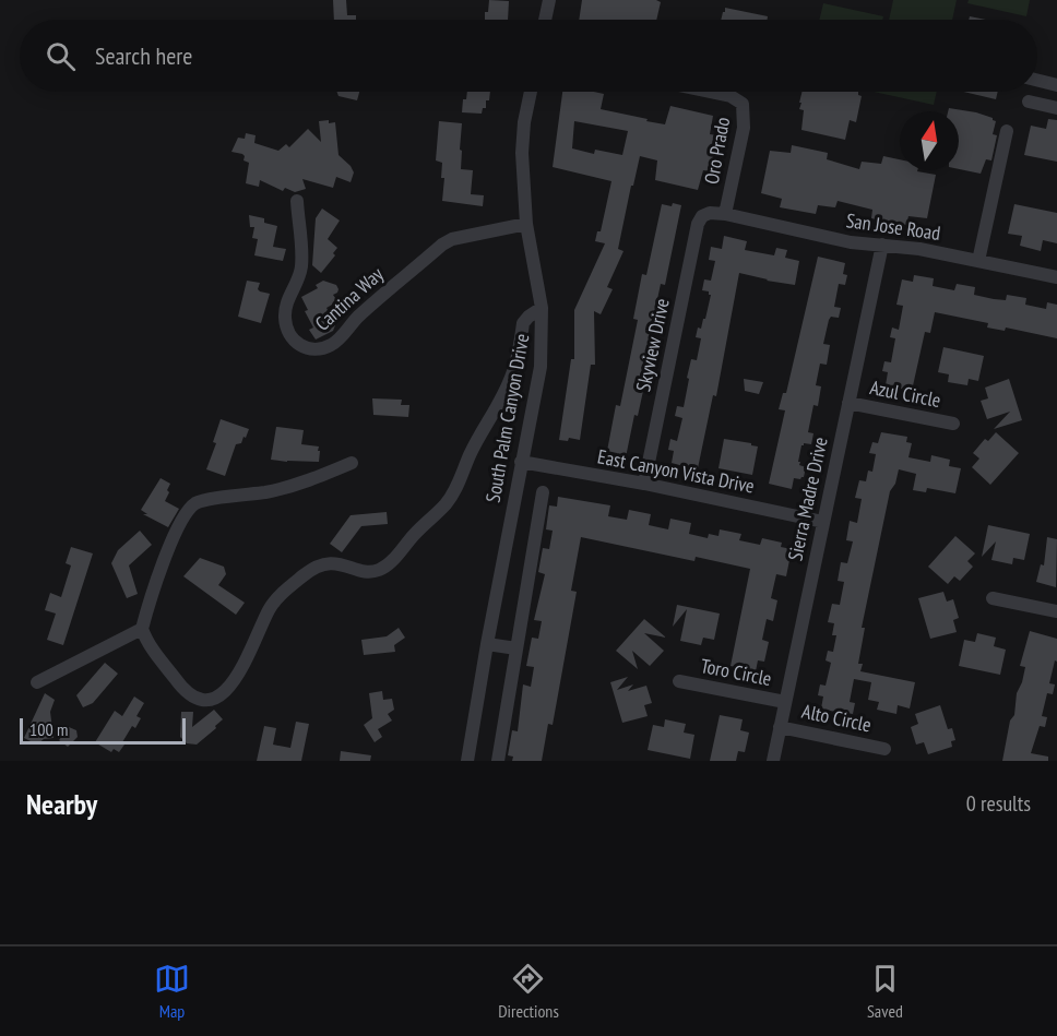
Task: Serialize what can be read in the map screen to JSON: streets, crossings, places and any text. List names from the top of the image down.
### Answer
{
  "streets": {
    "street": [
      "Oro Prado",
      "San Jose Road",
      "Cantina Way",
      "Skyview Drive",
      "Azul Circle",
      "South Palm Canyon Drive",
      "East Canyon Vista Drive",
      "Sierra Madre Drive",
      "Toro Circle",
      "Alto Circle"
    ]
  },
  "crossings": [
    ["Oro Prado", "San Jose Road"],
    ["San Jose Road", "Skyview Drive"],
    ["San Jose Road", "Sierra Madre Drive"],
    ["Cantina Way", "South Palm Canyon Drive"],
    ["Skyview Drive", "East Canyon Vista Drive"],
    ["Azul Circle", "Sierra Madre Drive"],
    ["South Palm Canyon Drive", "East Canyon Vista Drive"],
    ["East Canyon Vista Drive", "Sierra Madre Drive"],
    ["Sierra Madre Drive", "Toro Circle"],
    ["Sierra Madre Drive", "Alto Circle"]
  ],
  "scale_bar": "100 m",
  "north": "top",
  "page": {
    "search": "Search here",
    "scale": "100 m",
    "heading": ["Nearby", "0 results"],
    "nav": ["Map", "Directions", "Saved"]
  }
}
